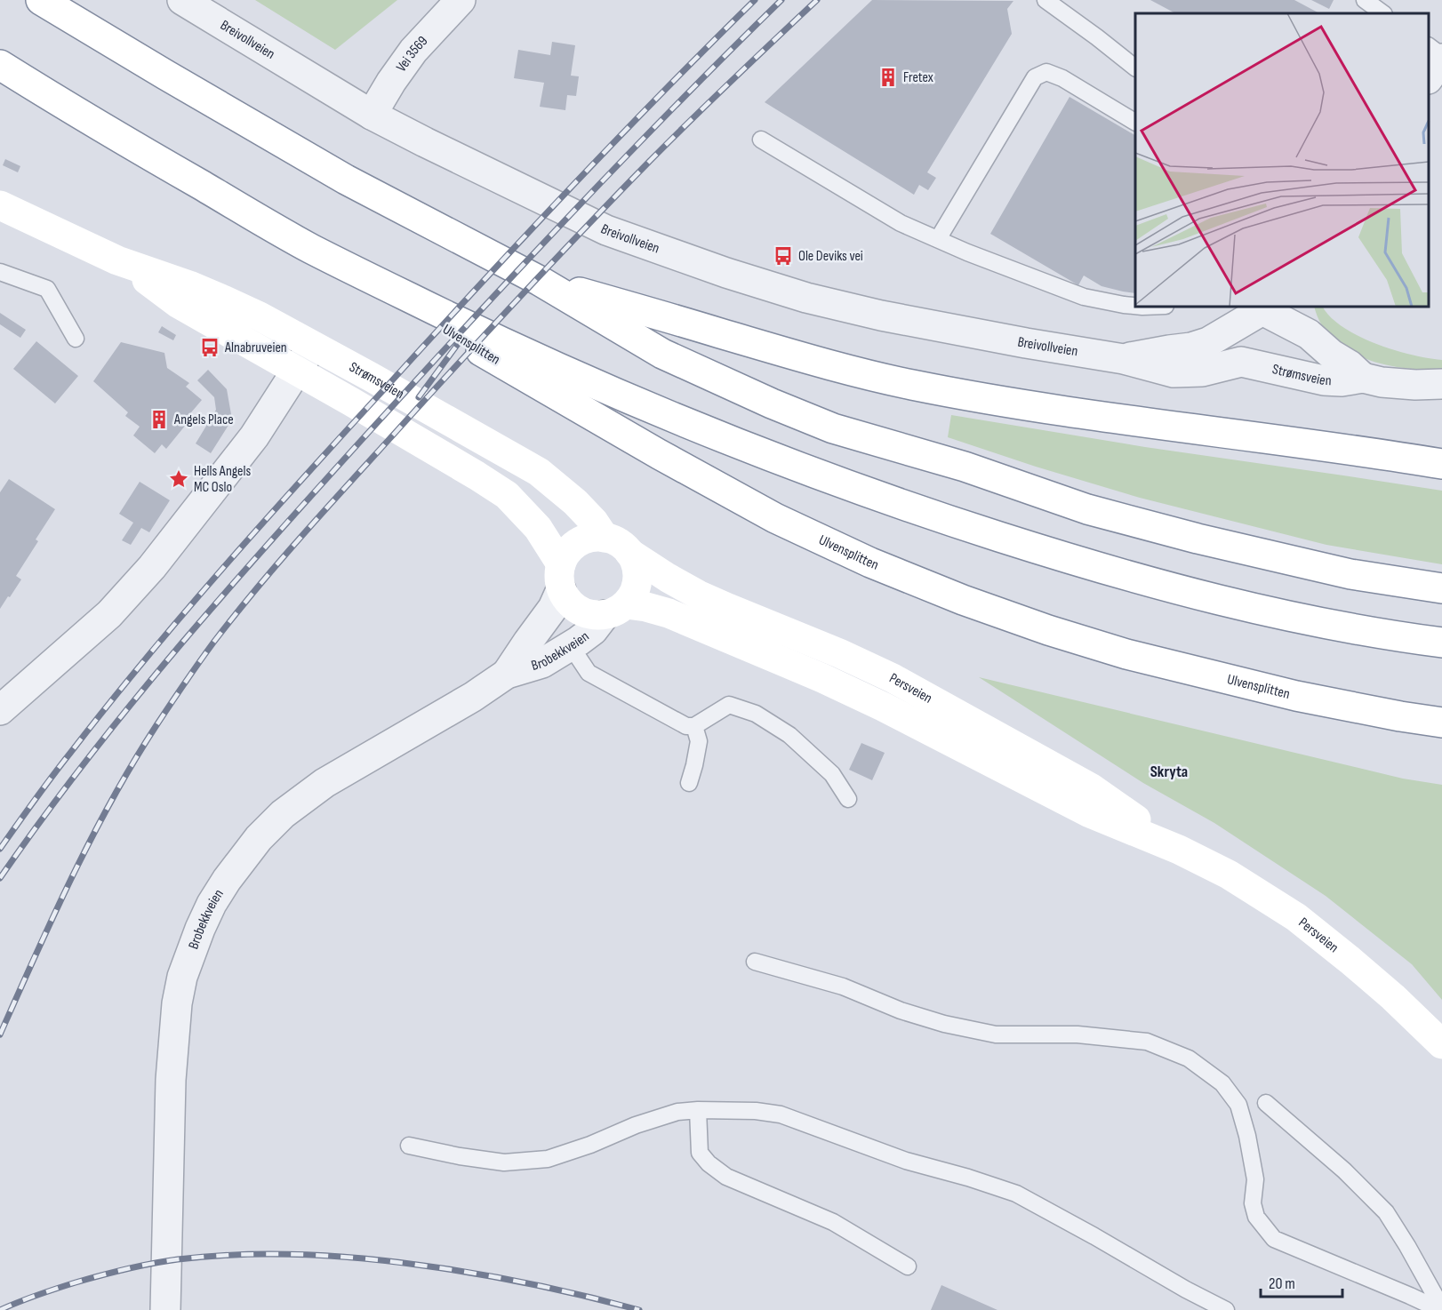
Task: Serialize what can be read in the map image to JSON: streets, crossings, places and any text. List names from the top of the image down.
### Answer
{
  "streets": {
    "main road": ["Ulvensplitten", "Strømsveien", "Persveien"],
    "street": ["Breivollveien", "Vei 3569", "Brobekkveien"]
  },
  "crossings": [
    ["Breivollveien", "Vei 3569"],
    ["Breivollveien", "Strømsveien"],
    ["Strømsveien", "Brobekkveien"],
    ["Strømsveien", "Persveien"],
    ["Brobekkveien", "Persveien"]
  ],
  "districts": ["Skryta"],
  "places": {
    "building": ["Fretex", "Angels Place"],
    "bus stop": ["Ole Deviks vei", "Alnabruveien"],
    "place": ["Hells Angels MC Oslo"]
  },
  "scale_bar": "20 m"
}
